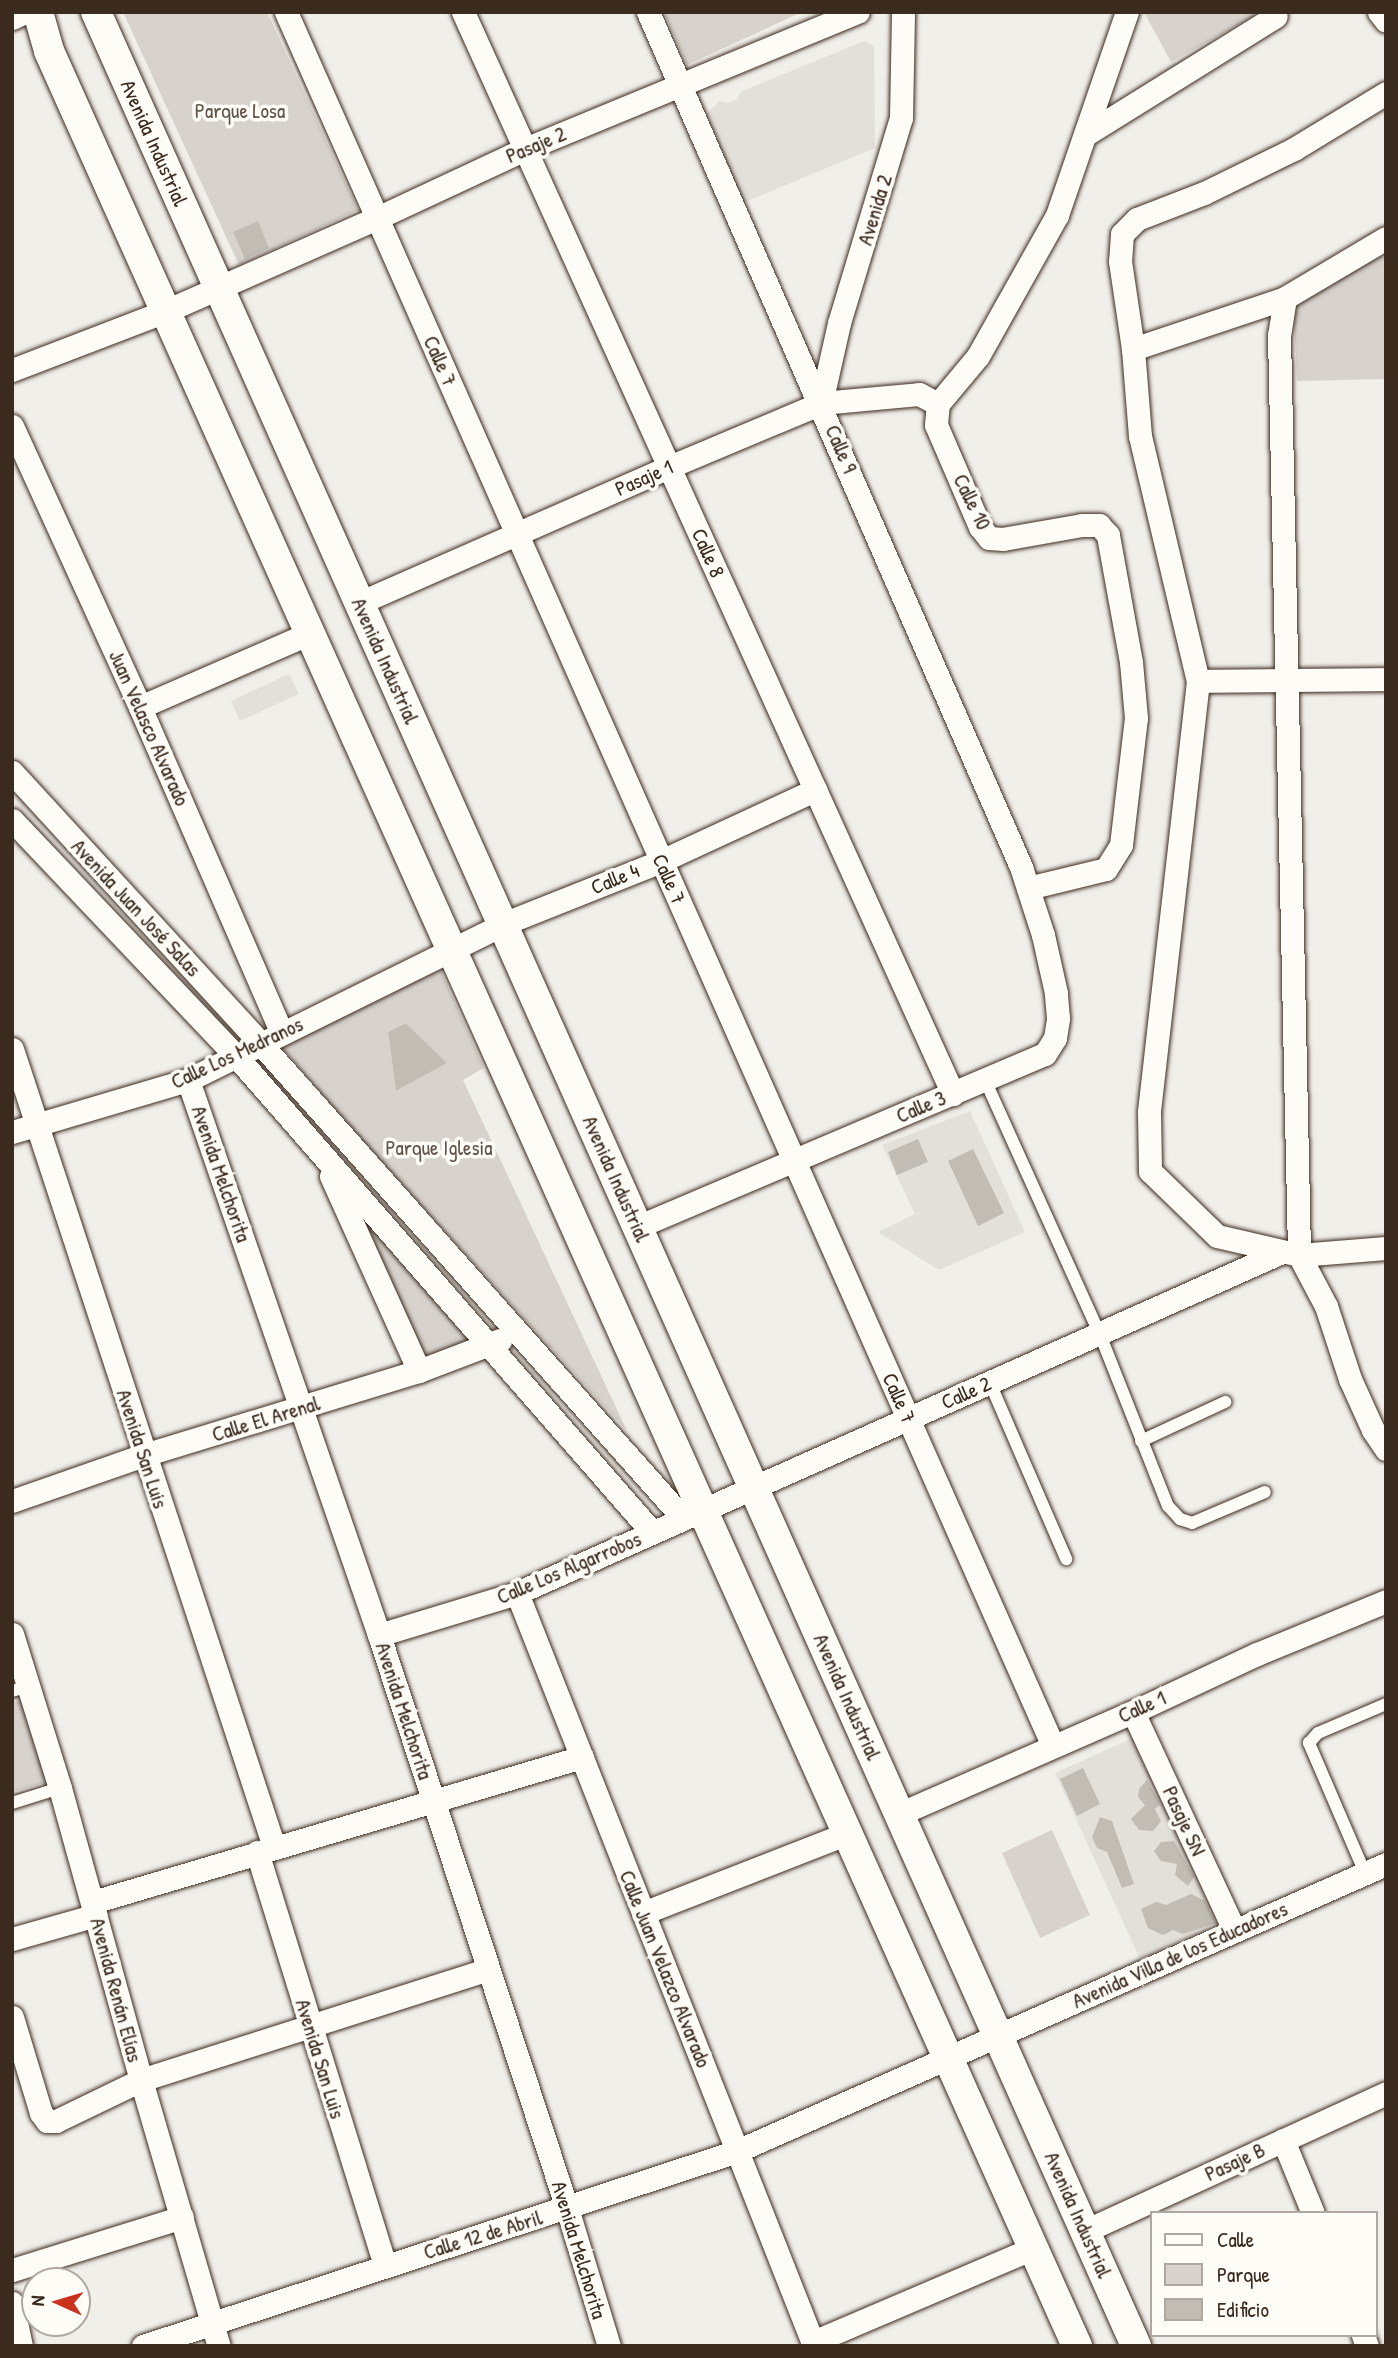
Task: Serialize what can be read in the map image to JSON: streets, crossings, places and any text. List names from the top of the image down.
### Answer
{
  "streets": {
    "street": [
      "Avenida Industrial",
      "Pasaje 2",
      "Avenida 2",
      "Calle 7",
      "Calle 9",
      "Pasaje 1",
      "Calle 10",
      "Calle 8",
      "Juan Velasco Alvarado",
      "Calle 4",
      "Avenida Juan José Salas",
      "Calle Los Medranos",
      "Calle 3",
      "Avenida Melchorita",
      "Calle 2",
      "Calle El Arenal",
      "Avenida San Luis",
      "Calle Los Algarrobos",
      "Calle 1",
      "Pasaje SN",
      "Avenida Villa de los Educadores",
      "Calle Juan Velazco Alvarado",
      "Avenida Renán Elías",
      "Pasaje B",
      "Calle 12 de Abril"
    ]
  },
  "crossings": [
    ["Avenida Industrial", "Pasaje 2"],
    ["Avenida Industrial", "Pasaje 1"],
    ["Avenida Industrial", "Calle 4"],
    ["Avenida Industrial", "Avenida Juan José Salas"],
    ["Avenida Industrial", "Calle Los Medranos"],
    ["Avenida Industrial", "Calle 3"],
    ["Avenida Industrial", "Calle 2"],
    ["Avenida Industrial", "Calle Los Algarrobos"],
    ["Avenida Industrial", "Calle 1"],
    ["Avenida Industrial", "Avenida Villa de los Educadores"],
    ["Avenida Industrial", "Pasaje B"],
    ["Avenida Industrial", "Calle 12 de Abril"],
    ["Pasaje 2", "Calle 7"],
    ["Pasaje 2", "Calle 9"],
    ["Pasaje 2", "Calle 8"],
    ["Avenida 2", "Calle 9"],
    ["Avenida 2", "Pasaje 1"],
    ["Calle 7", "Pasaje 1"],
    ["Calle 7", "Calle 4"],
    ["Calle 7", "Calle 3"],
    ["Calle 7", "Calle 2"],
    ["Calle 7", "Calle 1"],
    ["Calle 9", "Pasaje 1"],
    ["Calle 9", "Calle 10"],
    ["Calle 9", "Calle 3"],
    ["Pasaje 1", "Calle 10"],
    ["Pasaje 1", "Calle 8"],
    ["Calle 10", "Calle 3"],
    ["Calle 8", "Calle 4"],
    ["Calle 8", "Calle 3"],
    ["Juan Velasco Alvarado", "Calle Los Medranos"],
    ["Calle 4", "Calle Los Medranos"],
    ["Avenida Juan José Salas", "Calle Los Medranos"],
    ["Avenida Juan José Salas", "Calle El Arenal"],
    ["Avenida Juan José Salas", "Calle Los Algarrobos"],
    ["Calle Los Medranos", "Avenida Melchorita"],
    ["Calle Los Medranos", "Avenida San Luis"],
    ["Avenida Melchorita", "Calle El Arenal"],
    ["Avenida Melchorita", "Calle Los Algarrobos"],
    ["Avenida Melchorita", "Calle 12 de Abril"],
    ["Calle 2", "Calle Los Algarrobos"],
    ["Calle El Arenal", "Avenida San Luis"],
    ["Avenida San Luis", "Calle 12 de Abril"],
    ["Calle Los Algarrobos", "Calle Juan Velazco Alvarado"],
    ["Calle 1", "Pasaje SN"],
    ["Pasaje SN", "Avenida Villa de los Educadores"],
    ["Avenida Villa de los Educadores", "Calle 12 de Abril"],
    ["Calle Juan Velazco Alvarado", "Calle 12 de Abril"],
    ["Avenida Renán Elías", "Calle 12 de Abril"]
  ],
  "parks": ["Parque Losa", "Parque Iglesia"],
  "legend": ["Calle", "Parque", "Edificio"],
  "north": "left"
}
